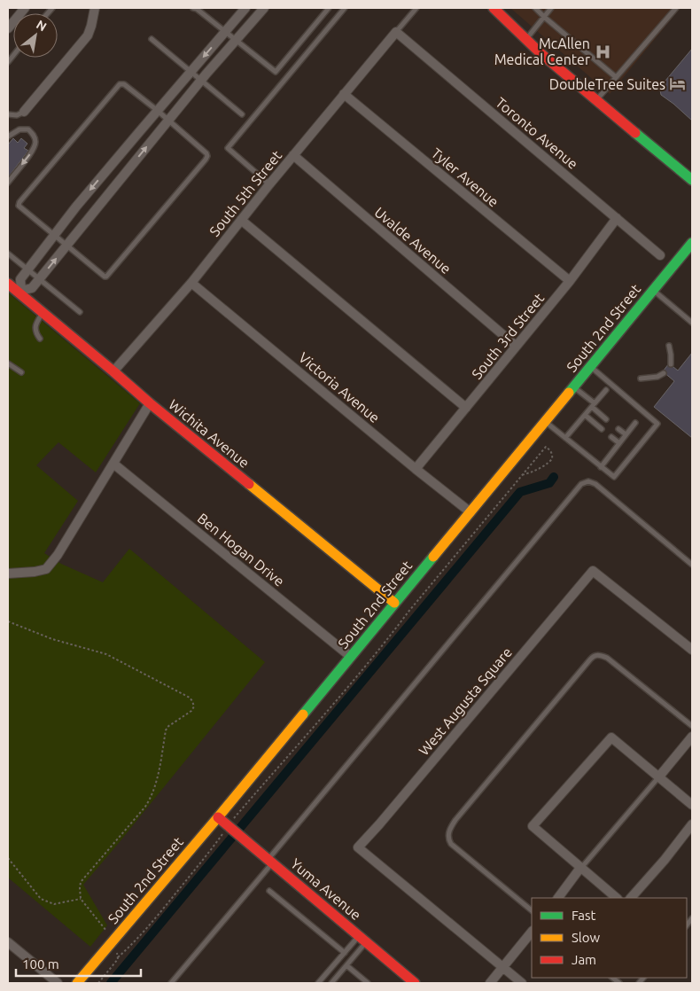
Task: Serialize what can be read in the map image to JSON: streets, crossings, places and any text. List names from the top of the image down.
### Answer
{
  "streets": {
    "main road": ["South 2nd Street", "Wichita Avenue", "Yuma Avenue"],
    "street": [
      "Toronto Avenue",
      "Tyler Avenue",
      "South 5th Street",
      "Uvalde Avenue",
      "South 3rd Street",
      "Victoria Avenue",
      "Ben Hogan Drive",
      "West Augusta Square"
    ]
  },
  "crossings": [
    ["Toronto Avenue", "South 5th Street"],
    ["Toronto Avenue", "South 3rd Street"],
    ["Tyler Avenue", "South 5th Street"],
    ["Tyler Avenue", "South 3rd Street"],
    ["South 5th Street", "Uvalde Avenue"],
    ["South 5th Street", "Victoria Avenue"],
    ["South 5th Street", "Wichita Avenue"],
    ["Uvalde Avenue", "South 3rd Street"],
    ["South 2nd Street", "Victoria Avenue"],
    ["South 2nd Street", "Wichita Avenue"],
    ["South 2nd Street", "Ben Hogan Drive"],
    ["South 2nd Street", "Yuma Avenue"],
    ["South 3rd Street", "Victoria Avenue"]
  ],
  "places": {
    "hospital": ["McAllen Medical Center"],
    "hotel": ["DoubleTree Suites"]
  },
  "legend": ["Fast", "Slow", "Jam"],
  "scale_bar": "100 m",
  "north": "top right"
}
